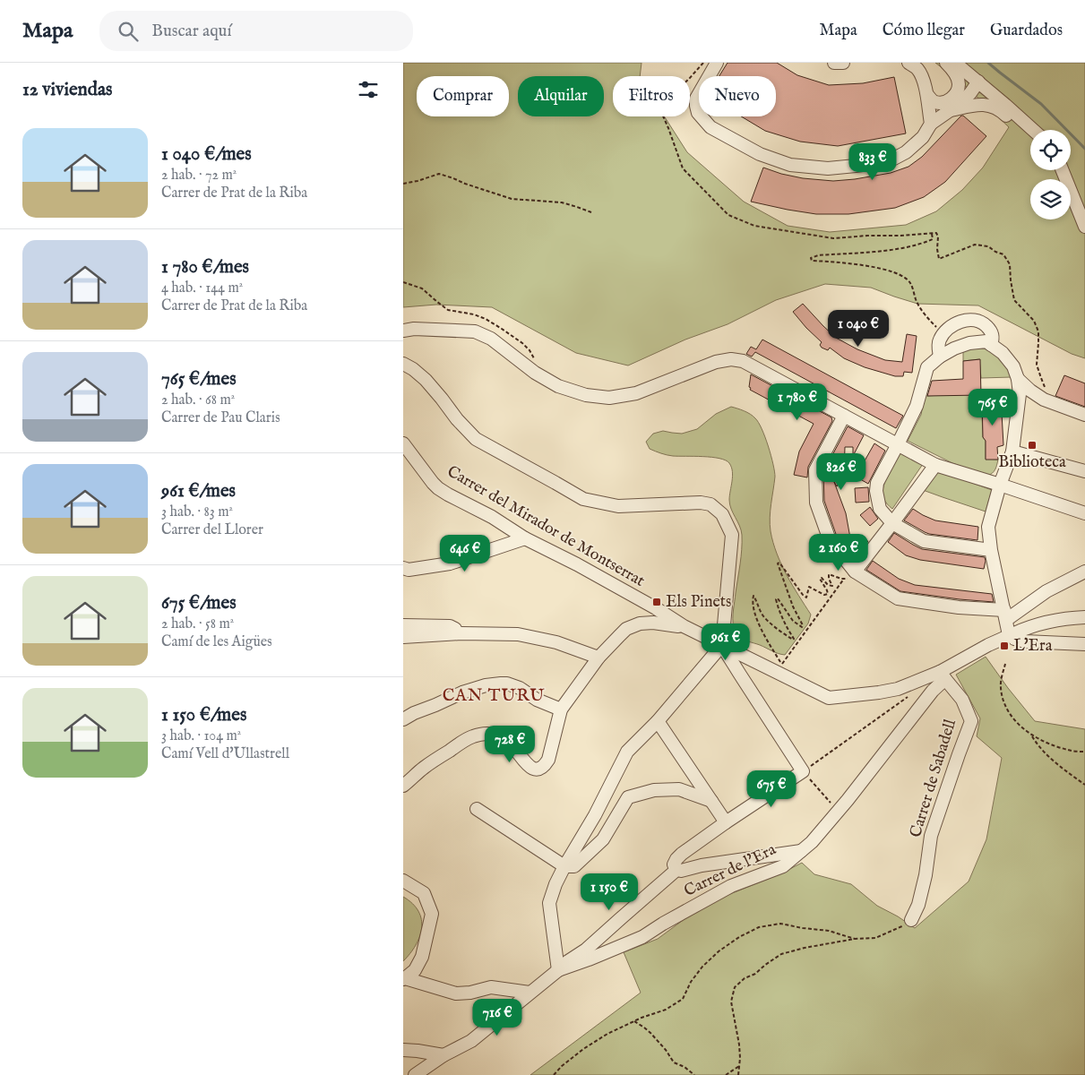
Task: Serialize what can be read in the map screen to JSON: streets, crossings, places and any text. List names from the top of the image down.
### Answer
{
  "streets": {
    "street": ["Carrer del Mirador de Montserrat", "Carrer de Sabadell", "Carrer de l'Era"]
  },
  "crossings": [
    ["Carrer del Mirador de Montserrat", "Carrer de Sabadell"],
    ["Carrer del Mirador de Montserrat", "Carrer de l'Era"],
    ["Carrer de Sabadell", "Carrer de l'Era"]
  ],
  "districts": ["CAN TURU"],
  "places": {
    "transit": ["Biblioteca", "Els Pinets", "L'Era"]
  },
  "page": {
    "header": "Mapa",
    "search": "Buscar aquí",
    "nav": ["Mapa", "Cómo llegar", "Guardados"],
    "heading": "12 viviendas",
    "chip": [
      "Comprar",
      "Alquilar",
      "Filtros",
      "Nuevo"
    ],
    "list": [
      {
        "name": "1 040 €/mes",
        "note": "2 hab. · 72 m² · Carrer de Prat de la Riba"
      },
      {
        "name": "1 780 €/mes",
        "note": "4 hab. · 144 m² · Carrer de Prat de la Riba"
      },
      {
        "name": "765 €/mes",
        "note": "2 hab. · 68 m² · Carrer de Pau Claris"
      },
      {
        "name": "961 €/mes",
        "note": "3 hab. · 83 m² · Carrer del Llorer"
      },
      {
        "name": "675 €/mes",
        "note": "2 hab. · 58 m² · Camí de les Aigües"
      },
      {
        "name": "1 150 €/mes",
        "note": "3 hab. · 104 m² · Camí Vell d'Ullastrell"
      }
    ],
    "price": [
      "833 €",
      "1 040 €",
      "1 780 €",
      "765 €",
      "826 €",
      "2 160 €",
      "646 €",
      "961 €",
      "728 €",
      "675 €",
      "1 150 €",
      "716 €"
    ]
  }
}
